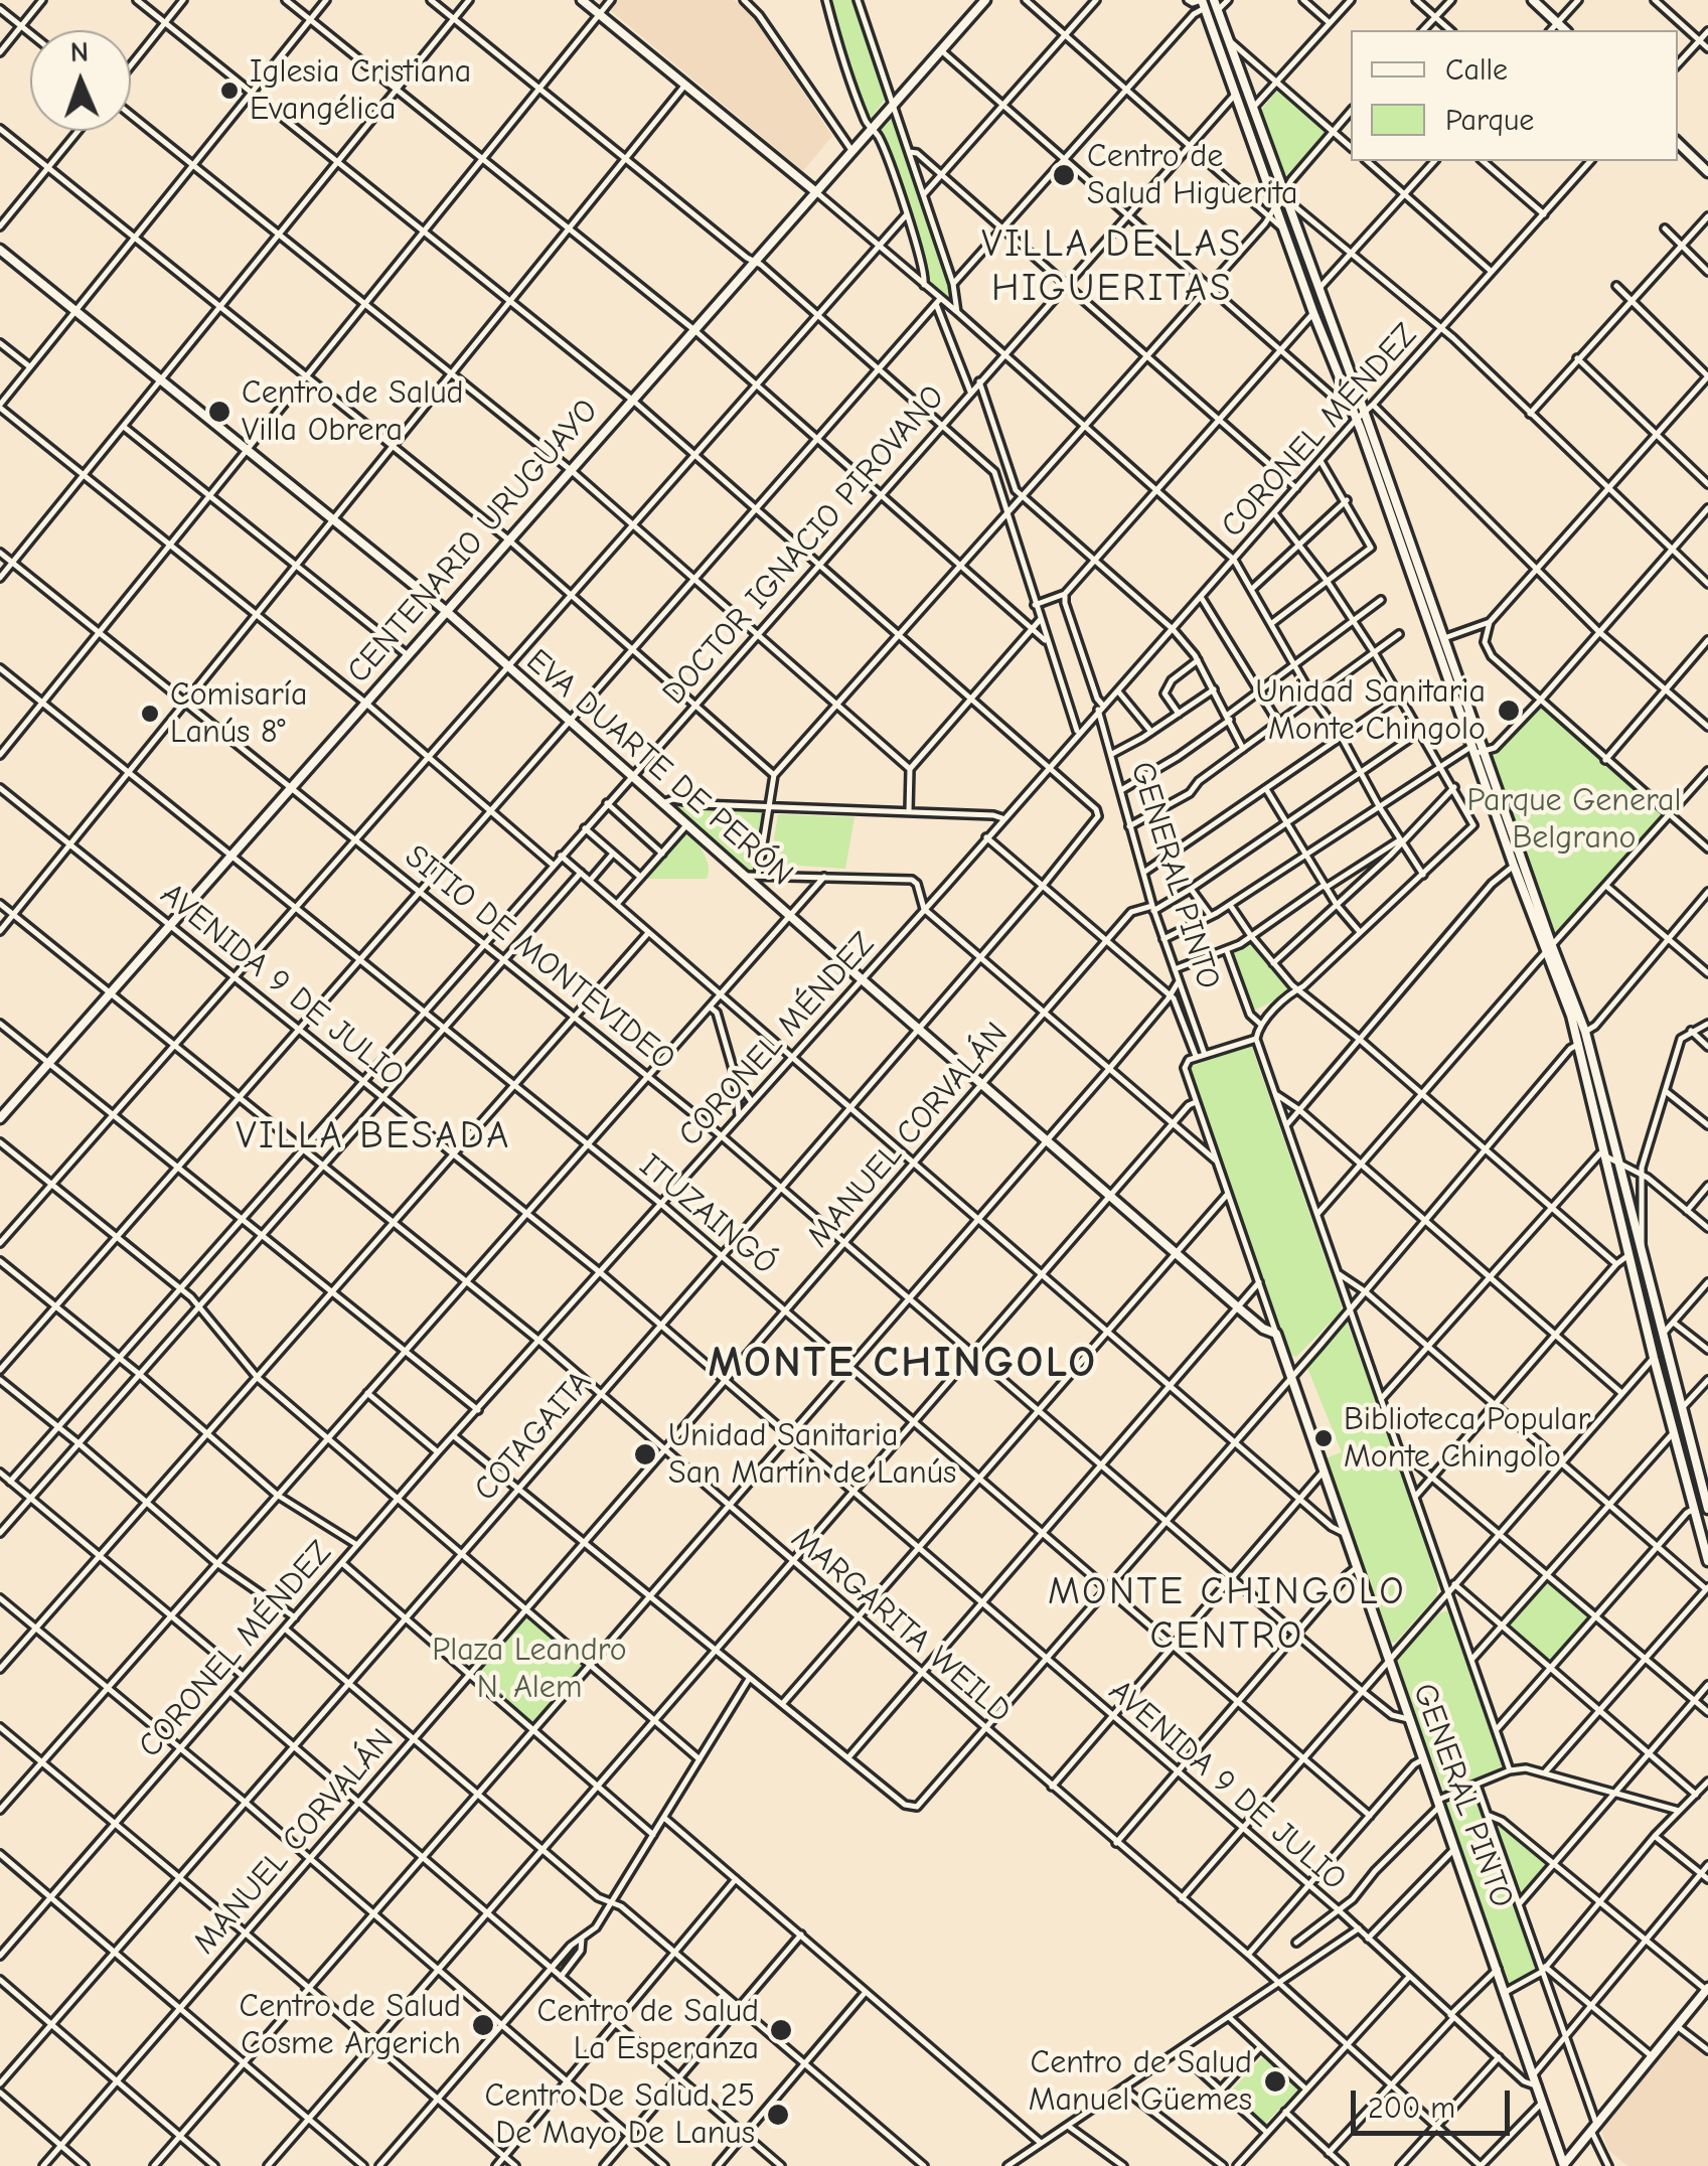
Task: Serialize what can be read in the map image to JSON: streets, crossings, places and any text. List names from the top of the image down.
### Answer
{
  "streets": {
    "main road": ["CENTENARIO URUGUAYO", "EVA DUARTE DE PERÓN", "GENERAL PINTO"],
    "street": [
      "CORONEL MÉNDEZ",
      "DOCTOR IGNACIO PIROVANO",
      "SITIO DE MONTEVIDEO",
      "AVENIDA 9 DE JULIO",
      "MANUEL CORVALÁN",
      "ITUZAINGÓ",
      "COTAGAITA",
      "MARGARITA WEILD"
    ]
  },
  "crossings": [
    ["CORONEL MÉNDEZ", "EVA DUARTE DE PERÓN"],
    ["CORONEL MÉNDEZ", "GENERAL PINTO"],
    ["CORONEL MÉNDEZ", "SITIO DE MONTEVIDEO"],
    ["CORONEL MÉNDEZ", "AVENIDA 9 DE JULIO"],
    ["CORONEL MÉNDEZ", "ITUZAINGÓ"],
    ["CORONEL MÉNDEZ", "COTAGAITA"],
    ["CORONEL MÉNDEZ", "MARGARITA WEILD"],
    ["CENTENARIO URUGUAYO", "EVA DUARTE DE PERÓN"],
    ["CENTENARIO URUGUAYO", "SITIO DE MONTEVIDEO"],
    ["CENTENARIO URUGUAYO", "AVENIDA 9 DE JULIO"],
    ["CENTENARIO URUGUAYO", "ITUZAINGÓ"],
    ["CENTENARIO URUGUAYO", "MARGARITA WEILD"],
    ["DOCTOR IGNACIO PIROVANO", "EVA DUARTE DE PERÓN"],
    ["DOCTOR IGNACIO PIROVANO", "SITIO DE MONTEVIDEO"],
    ["DOCTOR IGNACIO PIROVANO", "AVENIDA 9 DE JULIO"],
    ["DOCTOR IGNACIO PIROVANO", "ITUZAINGÓ"],
    ["DOCTOR IGNACIO PIROVANO", "MARGARITA WEILD"],
    ["EVA DUARTE DE PERÓN", "GENERAL PINTO"],
    ["EVA DUARTE DE PERÓN", "MANUEL CORVALÁN"],
    ["EVA DUARTE DE PERÓN", "COTAGAITA"],
    ["GENERAL PINTO", "SITIO DE MONTEVIDEO"],
    ["GENERAL PINTO", "AVENIDA 9 DE JULIO"],
    ["GENERAL PINTO", "MANUEL CORVALÁN"],
    ["SITIO DE MONTEVIDEO", "MANUEL CORVALÁN"],
    ["SITIO DE MONTEVIDEO", "COTAGAITA"],
    ["AVENIDA 9 DE JULIO", "MANUEL CORVALÁN"],
    ["AVENIDA 9 DE JULIO", "COTAGAITA"],
    ["MANUEL CORVALÁN", "ITUZAINGÓ"],
    ["MANUEL CORVALÁN", "MARGARITA WEILD"],
    ["ITUZAINGÓ", "COTAGAITA"],
    ["COTAGAITA", "MARGARITA WEILD"]
  ],
  "districts": [
    "VILLA DE LAS HIGUERITAS",
    "VILLA BESADA",
    "MONTE CHINGOLO",
    "MONTE CHINGOLO CENTRO"
  ],
  "parks": ["Parque General Belgrano", "Plaza Leandro N. Alem"],
  "places": [
    "Iglesia Cristiana Evangélica",
    "Centro de Salud Higuerita",
    "Centro de Salud Villa Obrera",
    "Unidad Sanitaria Monte Chingolo",
    "Comisaría Lanús 8°",
    "Biblioteca Popular Monte Chingolo",
    "Unidad Sanitaria San Martín de Lanús",
    "Centro de Salud Cosme Argerich",
    "Centro de Salud La Esperanza",
    "Centro de Salud Manuel Güemes",
    "Centro De Salud 25 De Mayo De Lanus"
  ],
  "legend": ["Calle", "Parque"],
  "scale_bar": "200 m",
  "north": "top"
}
